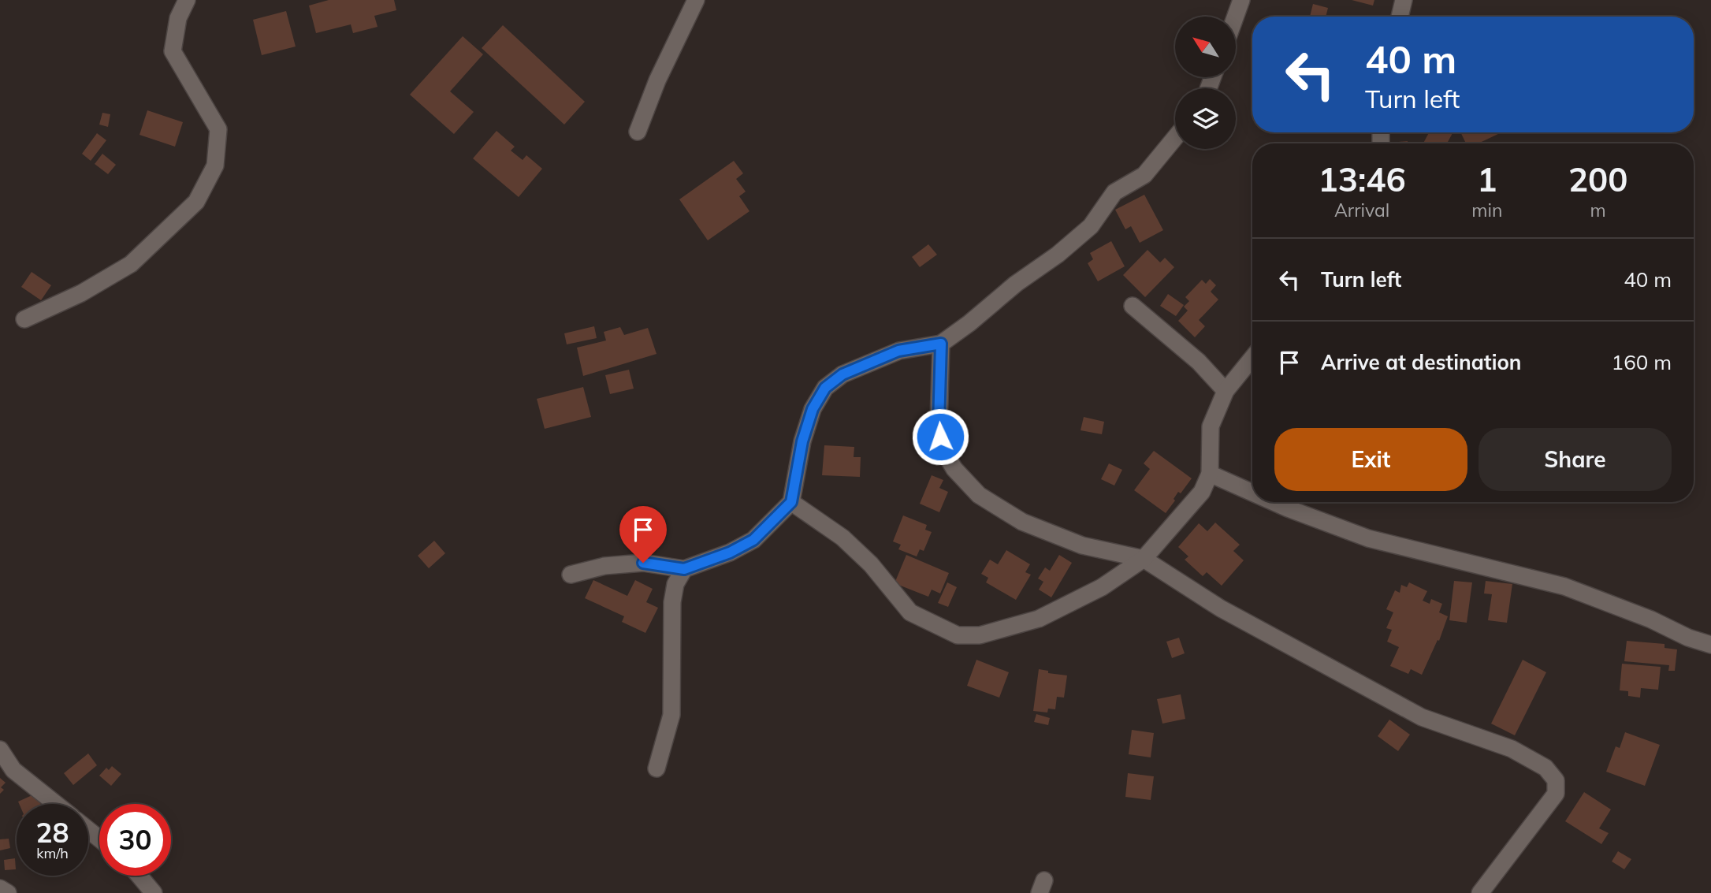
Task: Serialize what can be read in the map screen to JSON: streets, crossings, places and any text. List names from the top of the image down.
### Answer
{
  "north": "top left",
  "page": {
    "turn": ["40 m", "Turn left"],
    "eta": [
      "13:46",
      "Arrival",
      "1",
      "min",
      "200",
      "m"
    ],
    "list": [
      {
        "name": "Turn left",
        "value": "40 m"
      },
      {
        "name": "Arrive at destination",
        "value": "160 m"
      }
    ],
    "buttons": ["Exit", "Share"],
    "speed": "28 km/h",
    "limit": "30"
  }
}
